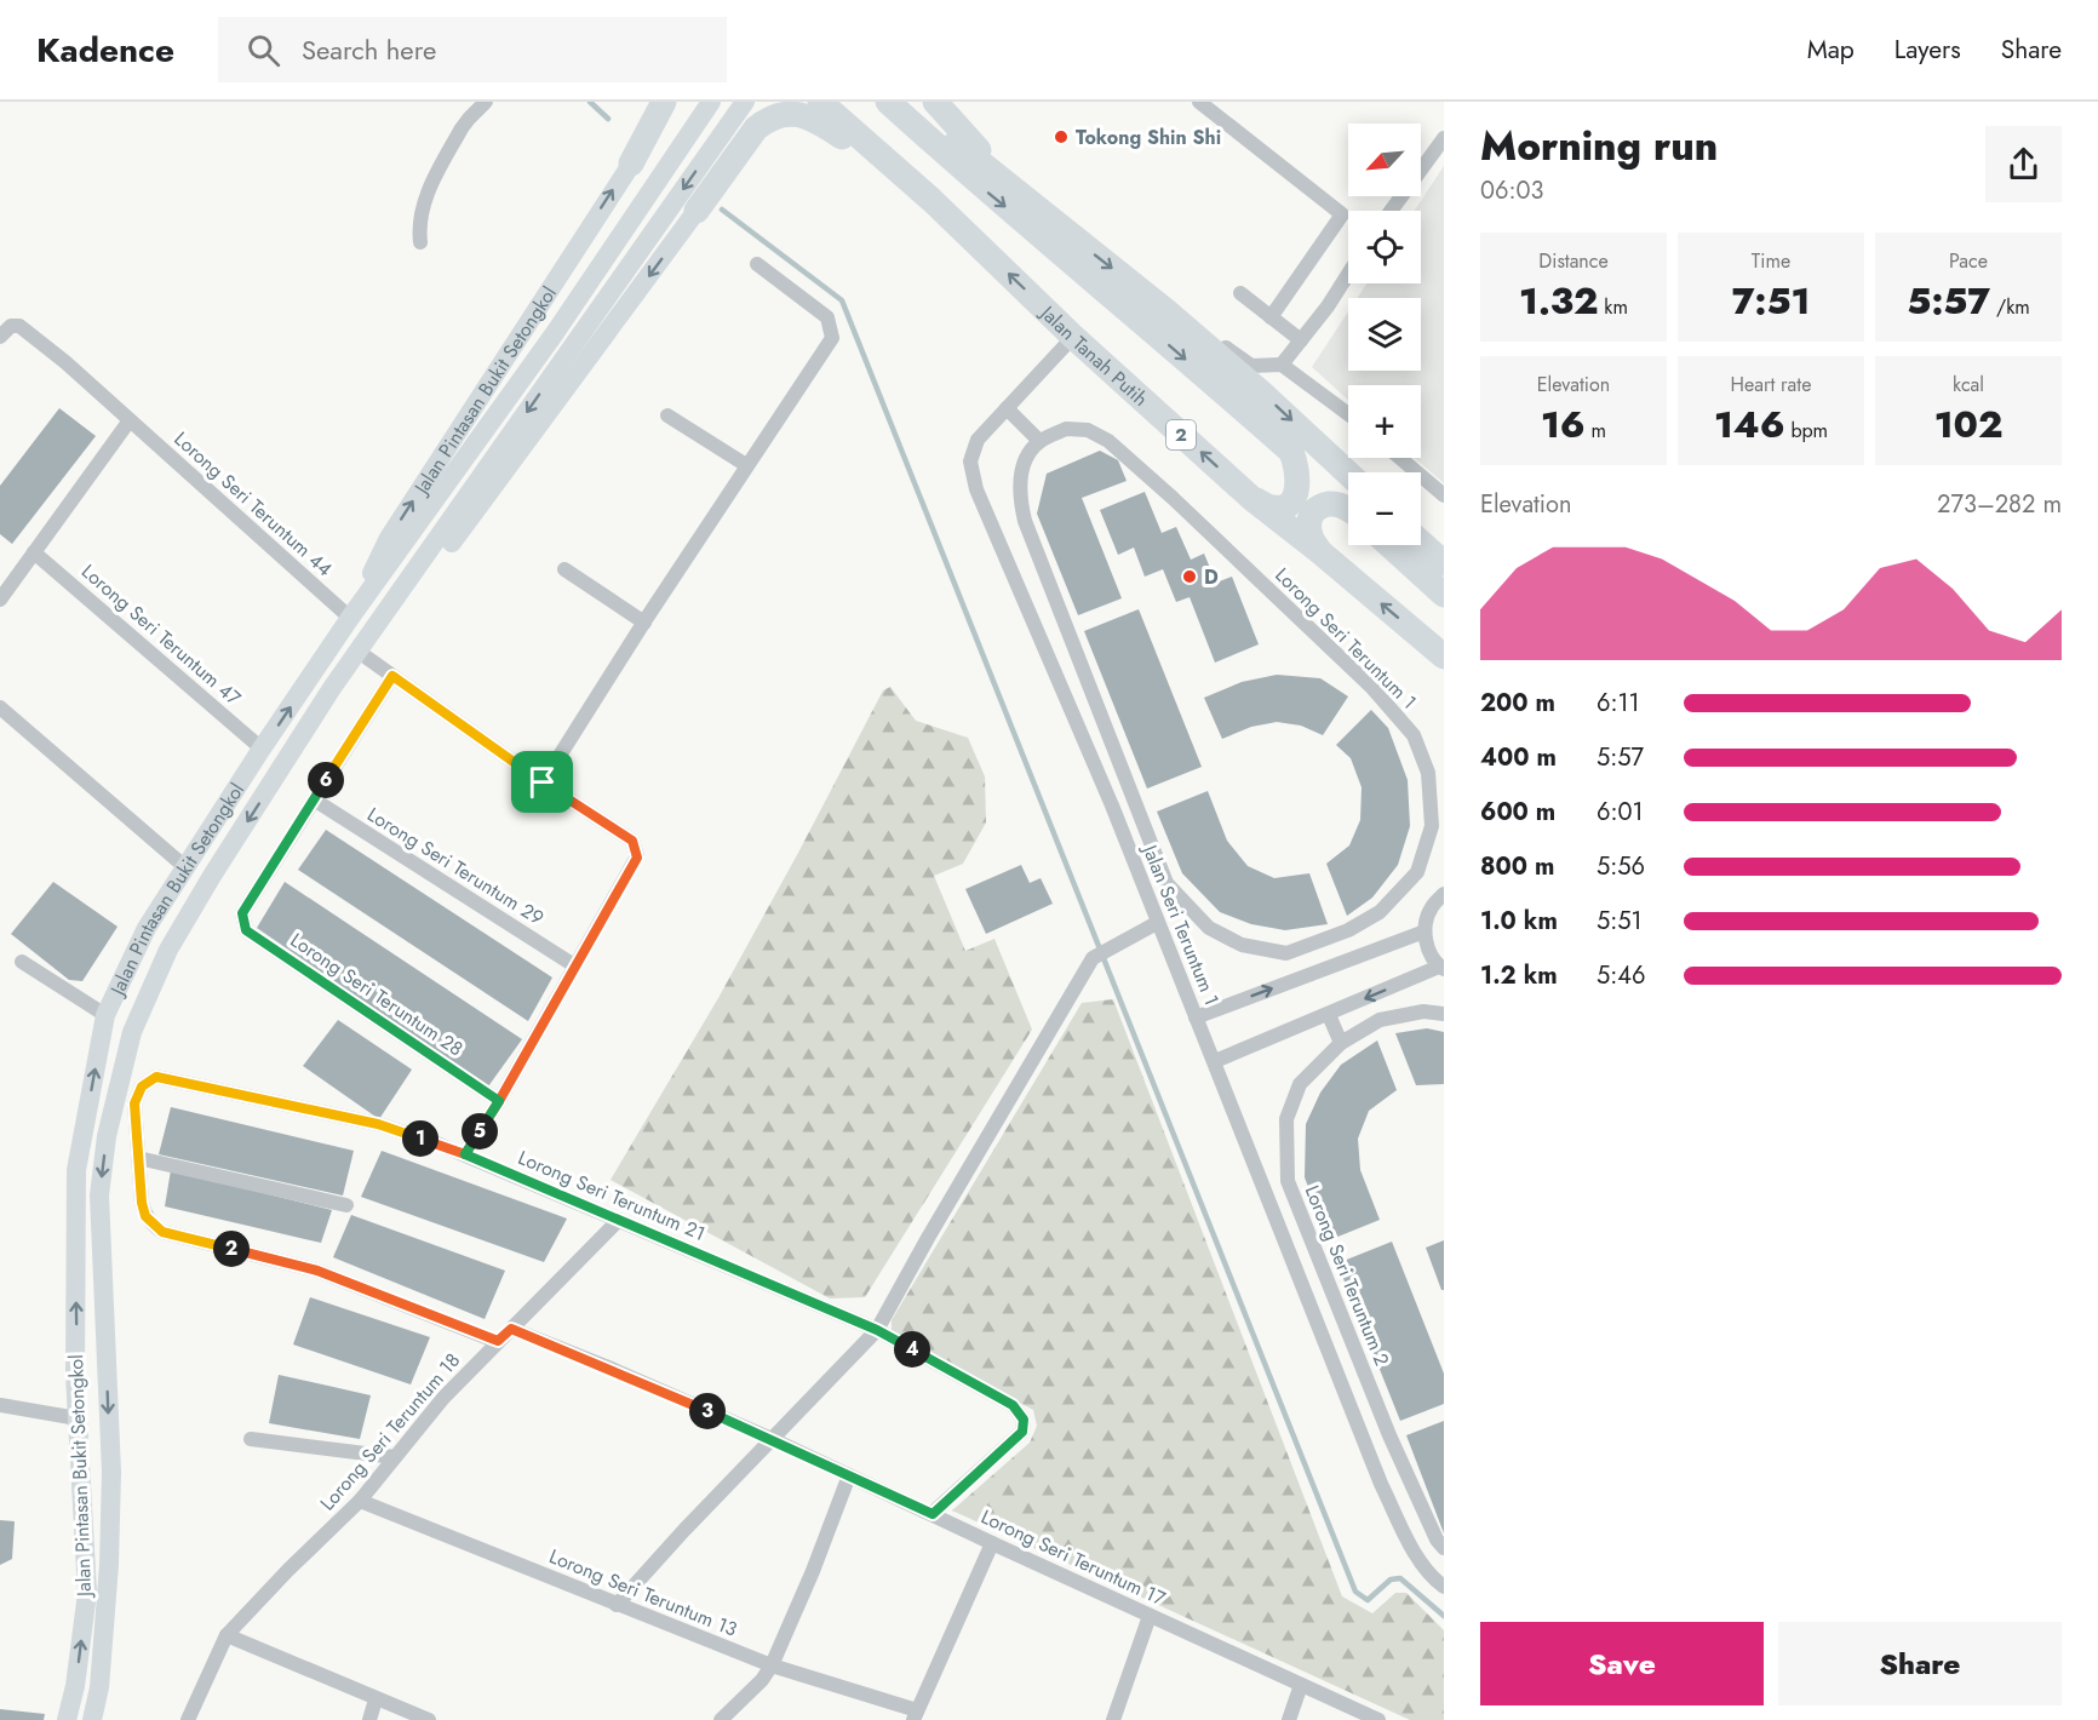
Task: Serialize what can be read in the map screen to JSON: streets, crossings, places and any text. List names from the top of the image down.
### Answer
{
  "streets": {
    "highway": ["Jalan Tanah Putih", "2"],
    "main road": ["Jalan Pintasan Bukit Setongkol"],
    "street": [
      "Lorong Seri Teruntum 44",
      "Lorong Seri Teruntum 47",
      "Lorong Seri Teruntum 1",
      "Lorong Seri Teruntum 29",
      "Jalan Seri Teruntum 1",
      "Lorong Seri Teruntum 28",
      "Lorong Seri Teruntum 21",
      "Lorong Seri Teruntum 2",
      "Lorong Seri Teruntum 18",
      "Lorong Seri Teruntum 17",
      "Lorong Seri Teruntum 13"
    ]
  },
  "crossings": [
    ["Jalan Tanah Putih", "Jalan Seri Teruntum 1"],
    ["Jalan Pintasan Bukit Setongkol", "Lorong Seri Teruntum 44"],
    ["Jalan Pintasan Bukit Setongkol", "Lorong Seri Teruntum 47"],
    ["Lorong Seri Teruntum 29", "Lorong Seri Teruntum 28"],
    ["Lorong Seri Teruntum 21", "Lorong Seri Teruntum 18"],
    ["Lorong Seri Teruntum 21", "Lorong Seri Teruntum 17"],
    ["Lorong Seri Teruntum 18", "Lorong Seri Teruntum 17"],
    ["Lorong Seri Teruntum 18", "Lorong Seri Teruntum 13"]
  ],
  "places": ["Tokong Shin Shi", "D"],
  "north": "bottom left",
  "page": {
    "header": "Kadence",
    "search": "Search here",
    "nav": ["Map", "Layers", "Share"],
    "heading": ["Morning run", "06:03"],
    "map_buttons": ["+", "−"],
    "stats": [
      ["Distance", "1.32 km"],
      ["Time", "7:51"],
      ["Pace", "5:57 /km"],
      ["Elevation", "16 m"],
      ["Heart rate", "146 bpm"],
      ["kcal", "102"]
    ],
    "chart": ["Elevation", "273–282 m"],
    "list": [
      {
        "name": "200 m",
        "note": "6:11"
      },
      {
        "name": "400 m",
        "note": "5:57"
      },
      {
        "name": "600 m",
        "note": "6:01"
      },
      {
        "name": "800 m",
        "note": "5:56"
      },
      {
        "name": "1.0 km",
        "note": "5:51"
      },
      {
        "name": "1.2 km",
        "note": "5:46"
      }
    ],
    "pins": [
      "6",
      "5",
      "1",
      "2",
      "4",
      "3"
    ],
    "buttons": ["Save", "Share"]
  }
}
